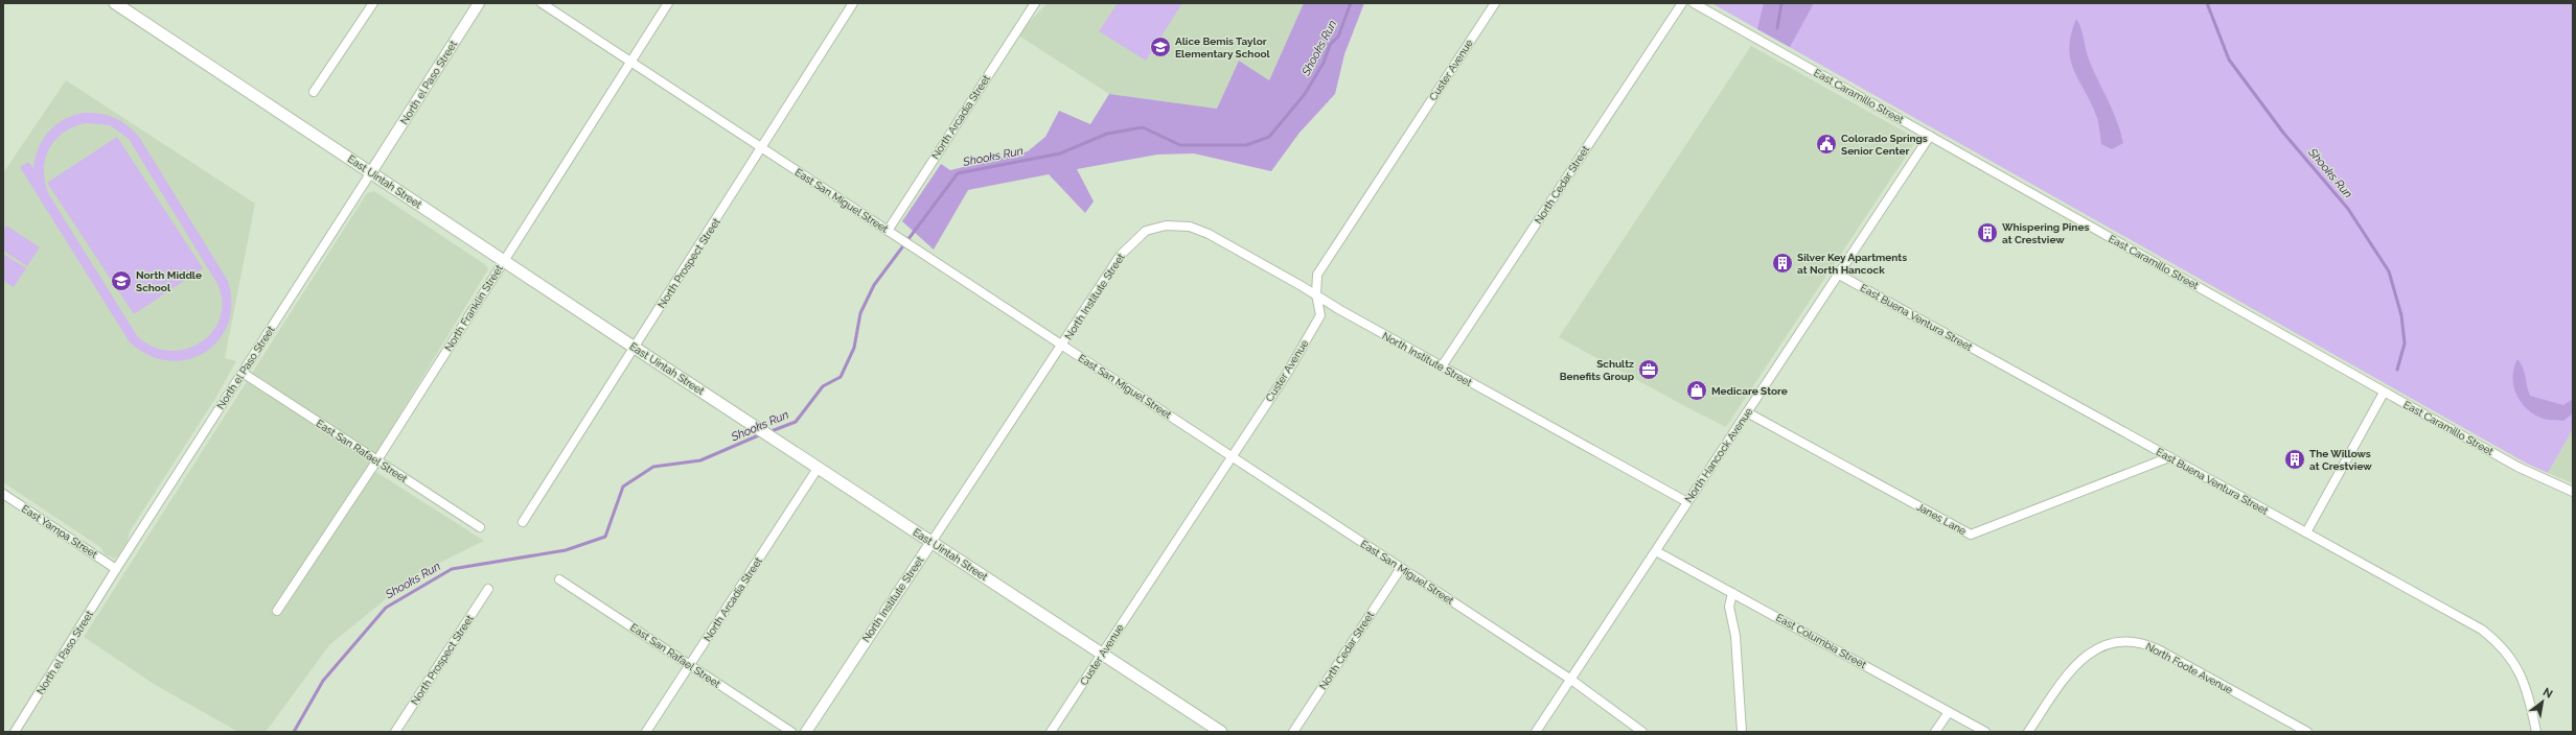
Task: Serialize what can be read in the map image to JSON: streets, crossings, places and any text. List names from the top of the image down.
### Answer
{
  "streets": {
    "main road": ["East Uintah Street"],
    "street": [
      "Custer Avenue",
      "North el Paso Street",
      "East Caramillo Street",
      "North Arcadia Street",
      "North Cedar Street",
      "East San Miguel Street",
      "North Prospect Street",
      "North Institute Street",
      "North Franklin Street",
      "East Buena Ventura Street",
      "East San Rafael Street",
      "North Hancock Avenue",
      "Janes Lane",
      "East Yampa Street",
      "East Columbia Street",
      "North Foote Avenue"
    ]
  },
  "crossings": [
    ["Custer Avenue", "East Uintah Street"],
    ["Custer Avenue", "East San Miguel Street"],
    ["Custer Avenue", "North Institute Street"],
    ["North el Paso Street", "East Uintah Street"],
    ["North el Paso Street", "East San Rafael Street"],
    ["North el Paso Street", "East Yampa Street"],
    ["East Caramillo Street", "North Hancock Avenue"],
    ["North Arcadia Street", "East Uintah Street"],
    ["North Arcadia Street", "East San Miguel Street"],
    ["North Arcadia Street", "East San Rafael Street"],
    ["East Uintah Street", "North Prospect Street"],
    ["East Uintah Street", "North Institute Street"],
    ["East Uintah Street", "North Franklin Street"],
    ["North Cedar Street", "East San Miguel Street"],
    ["North Cedar Street", "North Institute Street"],
    ["East San Miguel Street", "North Prospect Street"],
    ["East San Miguel Street", "North Institute Street"],
    ["East San Miguel Street", "North Franklin Street"],
    ["East San Miguel Street", "North Hancock Avenue"],
    ["North Institute Street", "North Hancock Avenue"],
    ["North Franklin Street", "East San Rafael Street"],
    ["East Buena Ventura Street", "North Hancock Avenue"],
    ["East Buena Ventura Street", "Janes Lane"],
    ["North Hancock Avenue", "Janes Lane"],
    ["North Hancock Avenue", "East Columbia Street"]
  ],
  "water": ["Shooks Run"],
  "places": {
    "school or university": ["Alice Bemis Taylor Elementary School", "North Middle School"],
    "public building": ["Colorado Springs Senior Center"],
    "building": ["Whispering Pines at Crestview", "Silver Key Apartments at North Hancock", "The Willows at Crestview"],
    "office": ["Schultz Benefits Group"],
    "shop": ["Medicare Store"]
  },
  "north": "top right"
}
